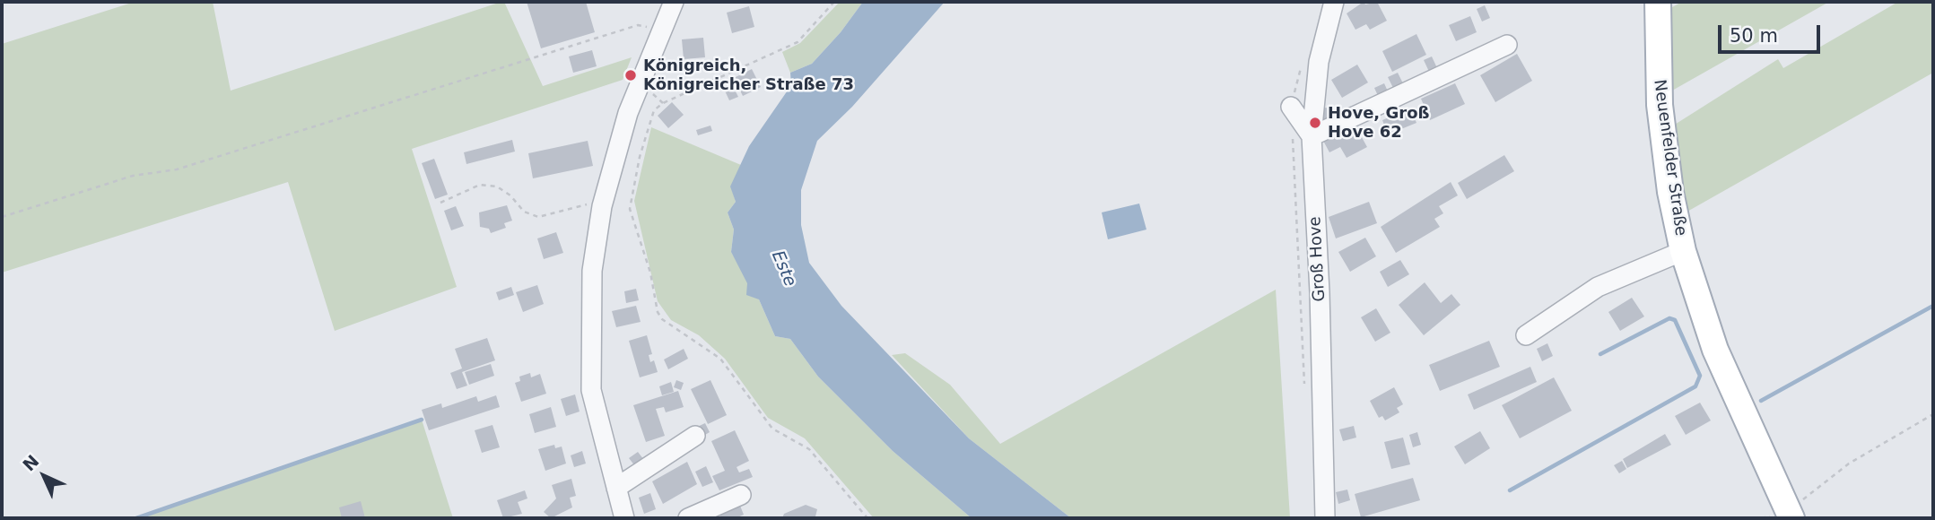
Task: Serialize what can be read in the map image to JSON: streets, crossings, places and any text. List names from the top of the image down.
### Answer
{
  "streets": {
    "main road": ["Neuenfelder Straße"],
    "street": ["Groß Hove"]
  },
  "water": ["Este"],
  "places": ["Königreich, Königreicher Straße 73", "Hove, Groß Hove 62"],
  "scale_bar": "50 m",
  "north": "top left"
}
